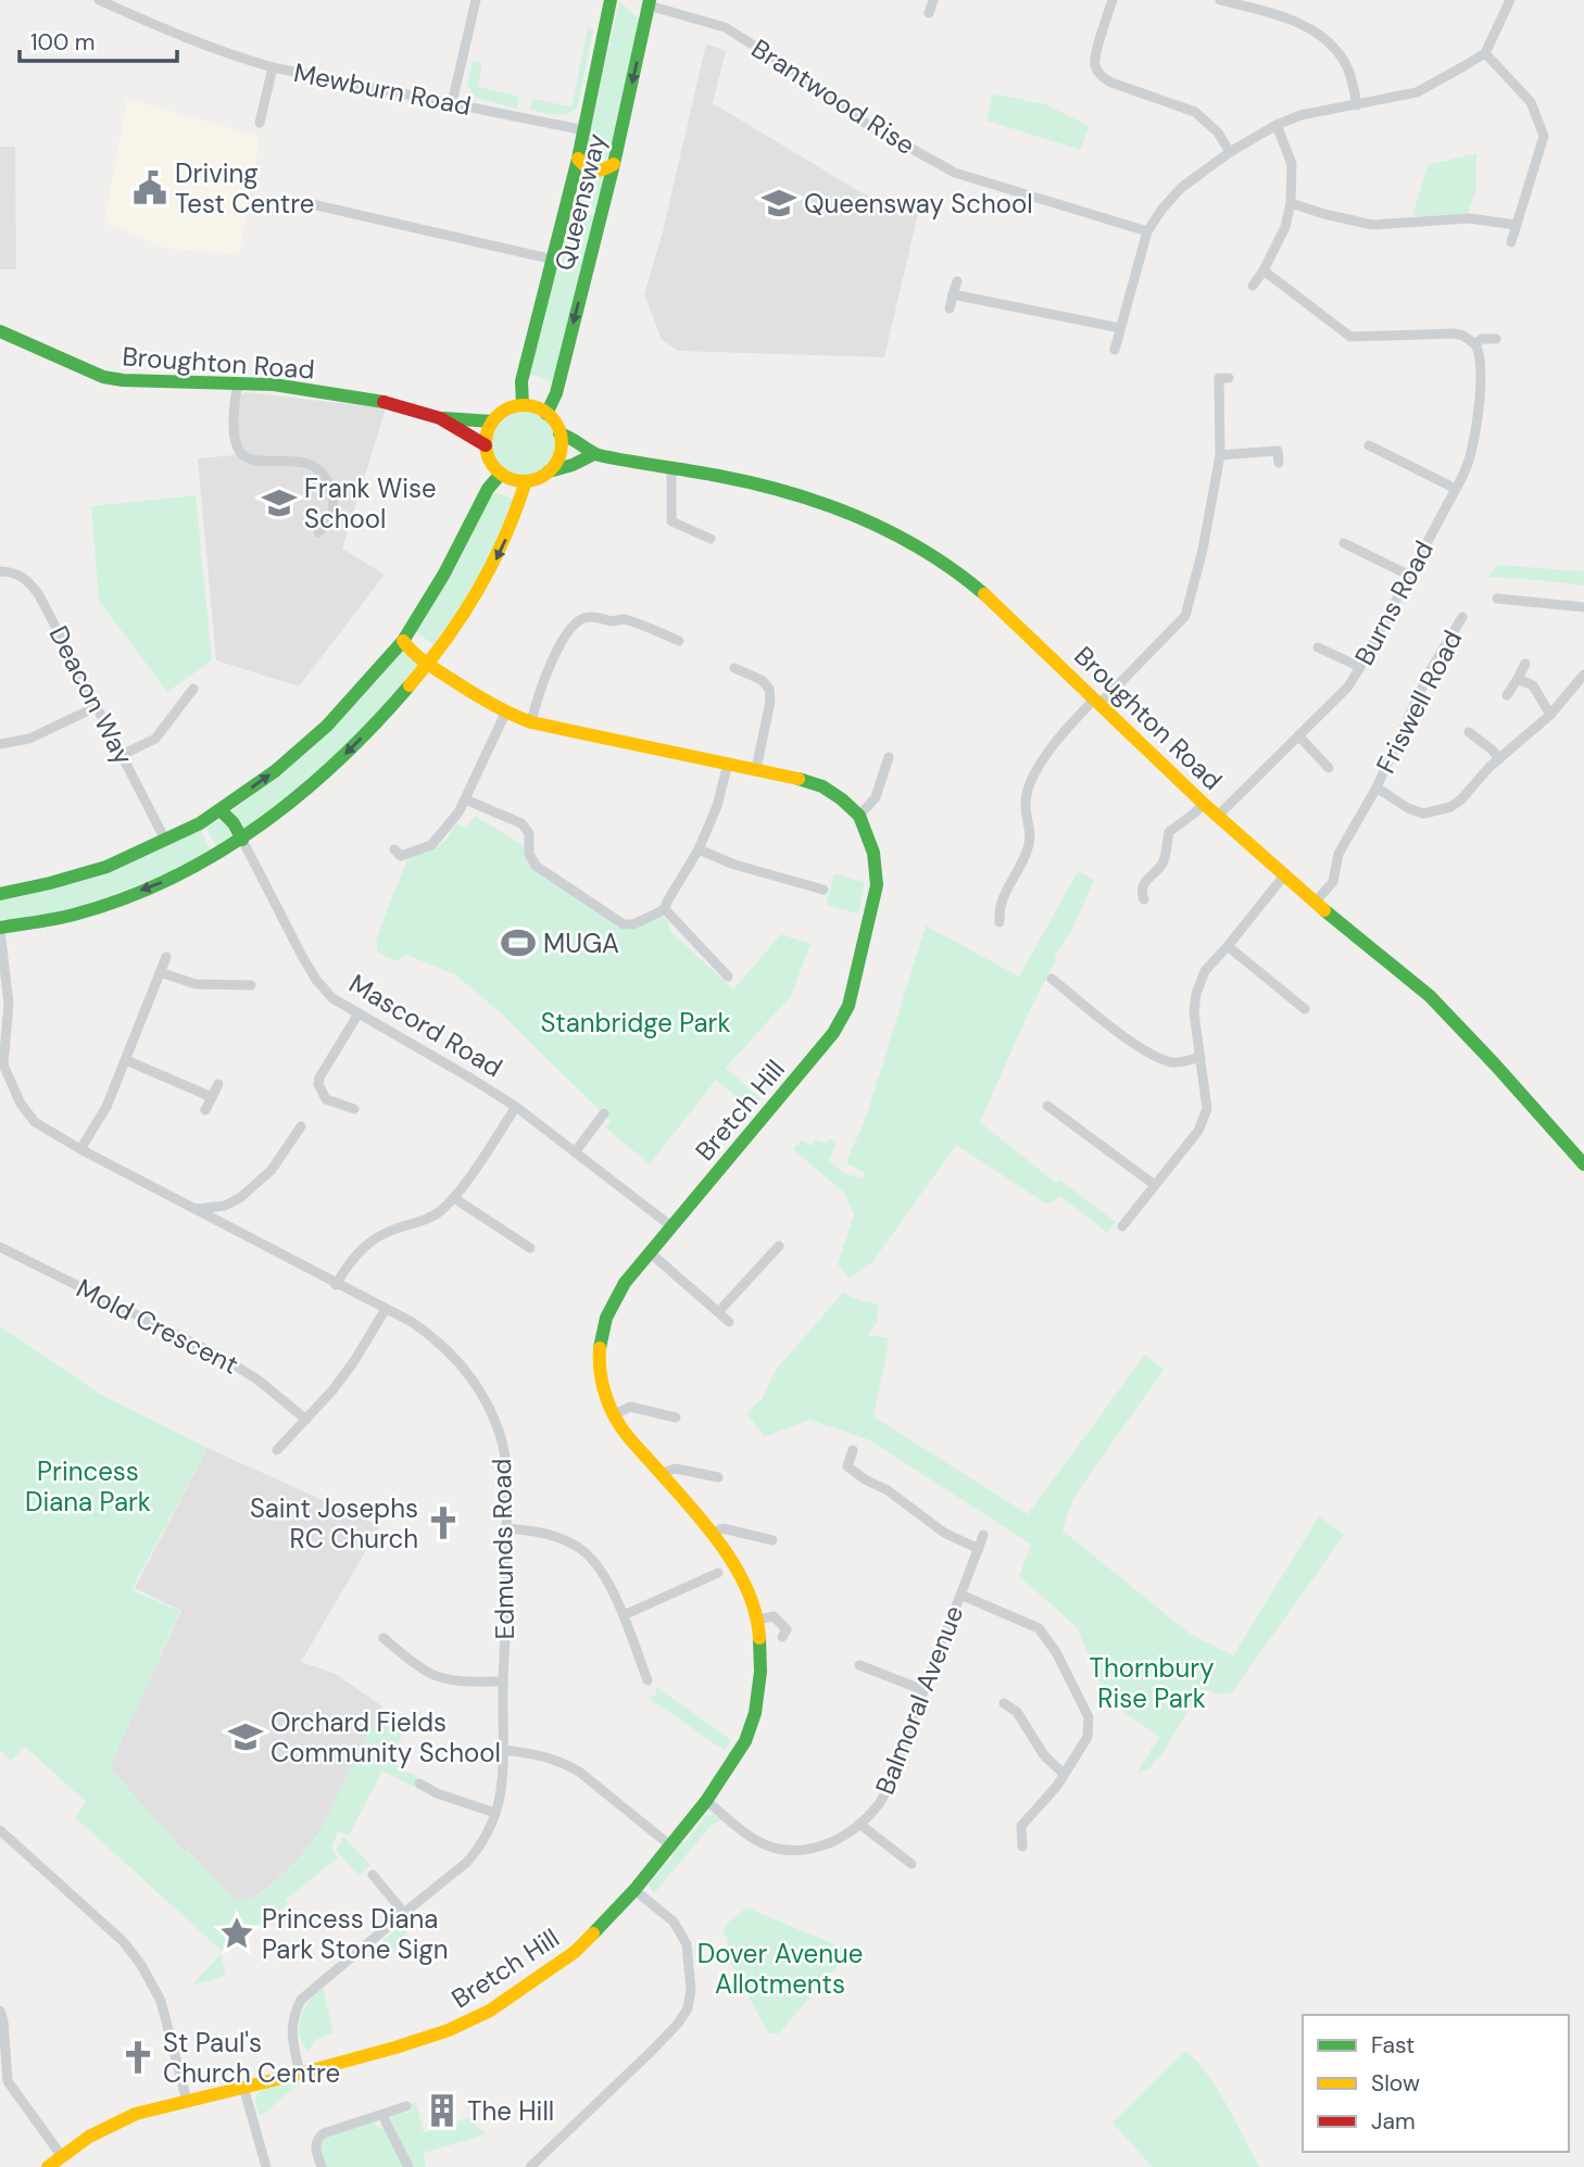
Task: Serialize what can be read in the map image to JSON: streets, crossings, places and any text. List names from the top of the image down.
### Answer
{
  "streets": {
    "street": [
      "Mewburn Road",
      "Brantwood Rise",
      "Queensway",
      "Broughton Road",
      "Burns Road",
      "Deacon Way",
      "Friswell Road",
      "Mascord Road",
      "Bretch Hill",
      "Mold Crescent",
      "Edmunds Road",
      "Balmoral Avenue"
    ]
  },
  "crossings": [
    ["Mewburn Road", "Queensway"],
    ["Brantwood Rise", "Queensway"],
    ["Queensway", "Broughton Road"],
    ["Broughton Road", "Burns Road"],
    ["Broughton Road", "Friswell Road"],
    ["Mascord Road", "Bretch Hill"],
    ["Bretch Hill", "Edmunds Road"],
    ["Bretch Hill", "Balmoral Avenue"]
  ],
  "parks": [
    "Stanbridge Park",
    "Princess Diana Park",
    "Thornbury Rise Park",
    "Dover Avenue Allotments"
  ],
  "places": {
    "public building": ["Driving Test Centre"],
    "school or university": ["Queensway School", "Frank Wise School", "Orchard Fields Community School"],
    "sports": ["MUGA"],
    "church": ["Saint Josephs RC Church", "St Paul's Church Centre"],
    "place": ["Princess Diana Park Stone Sign"],
    "building": ["The Hill"]
  },
  "legend": ["Fast", "Slow", "Jam"],
  "scale_bar": "100 m"
}
